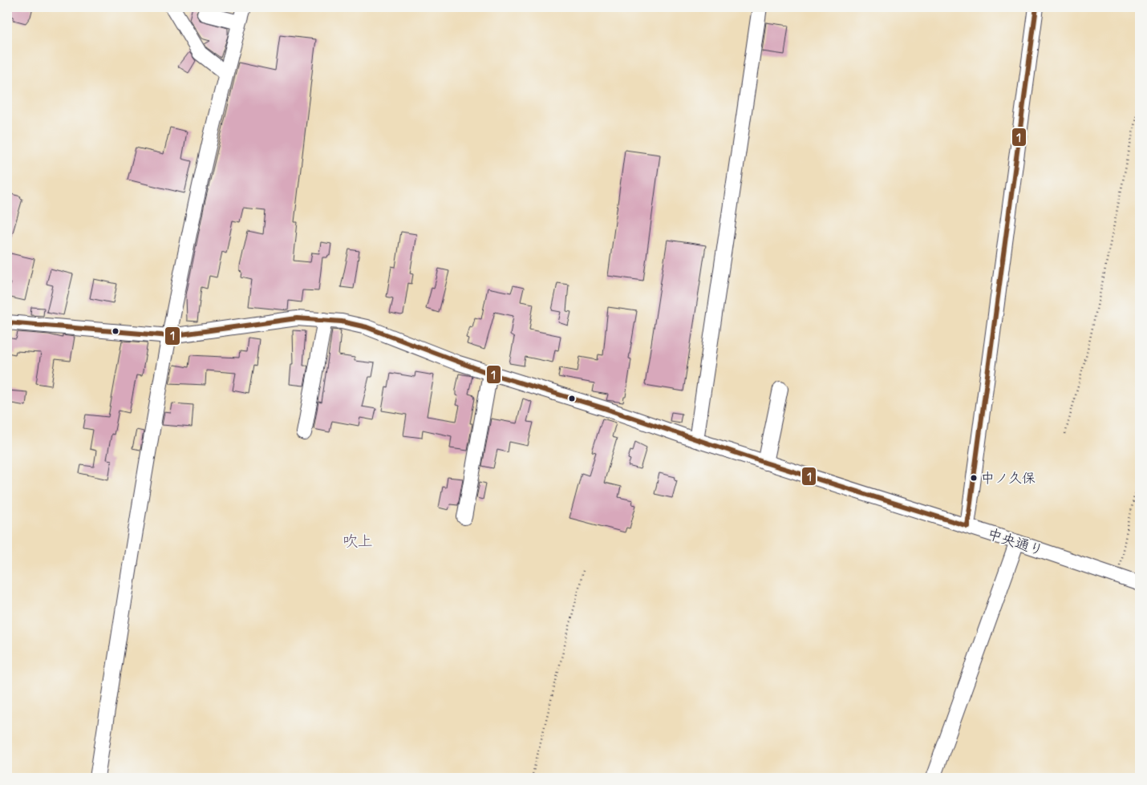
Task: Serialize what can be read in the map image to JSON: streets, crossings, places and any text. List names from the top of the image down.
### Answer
{
  "streets": {
    "street": ["中央通り"]
  },
  "districts": ["吹上"],
  "places": ["中ノ久保"],
  "lines": ["transit line 1"]
}
